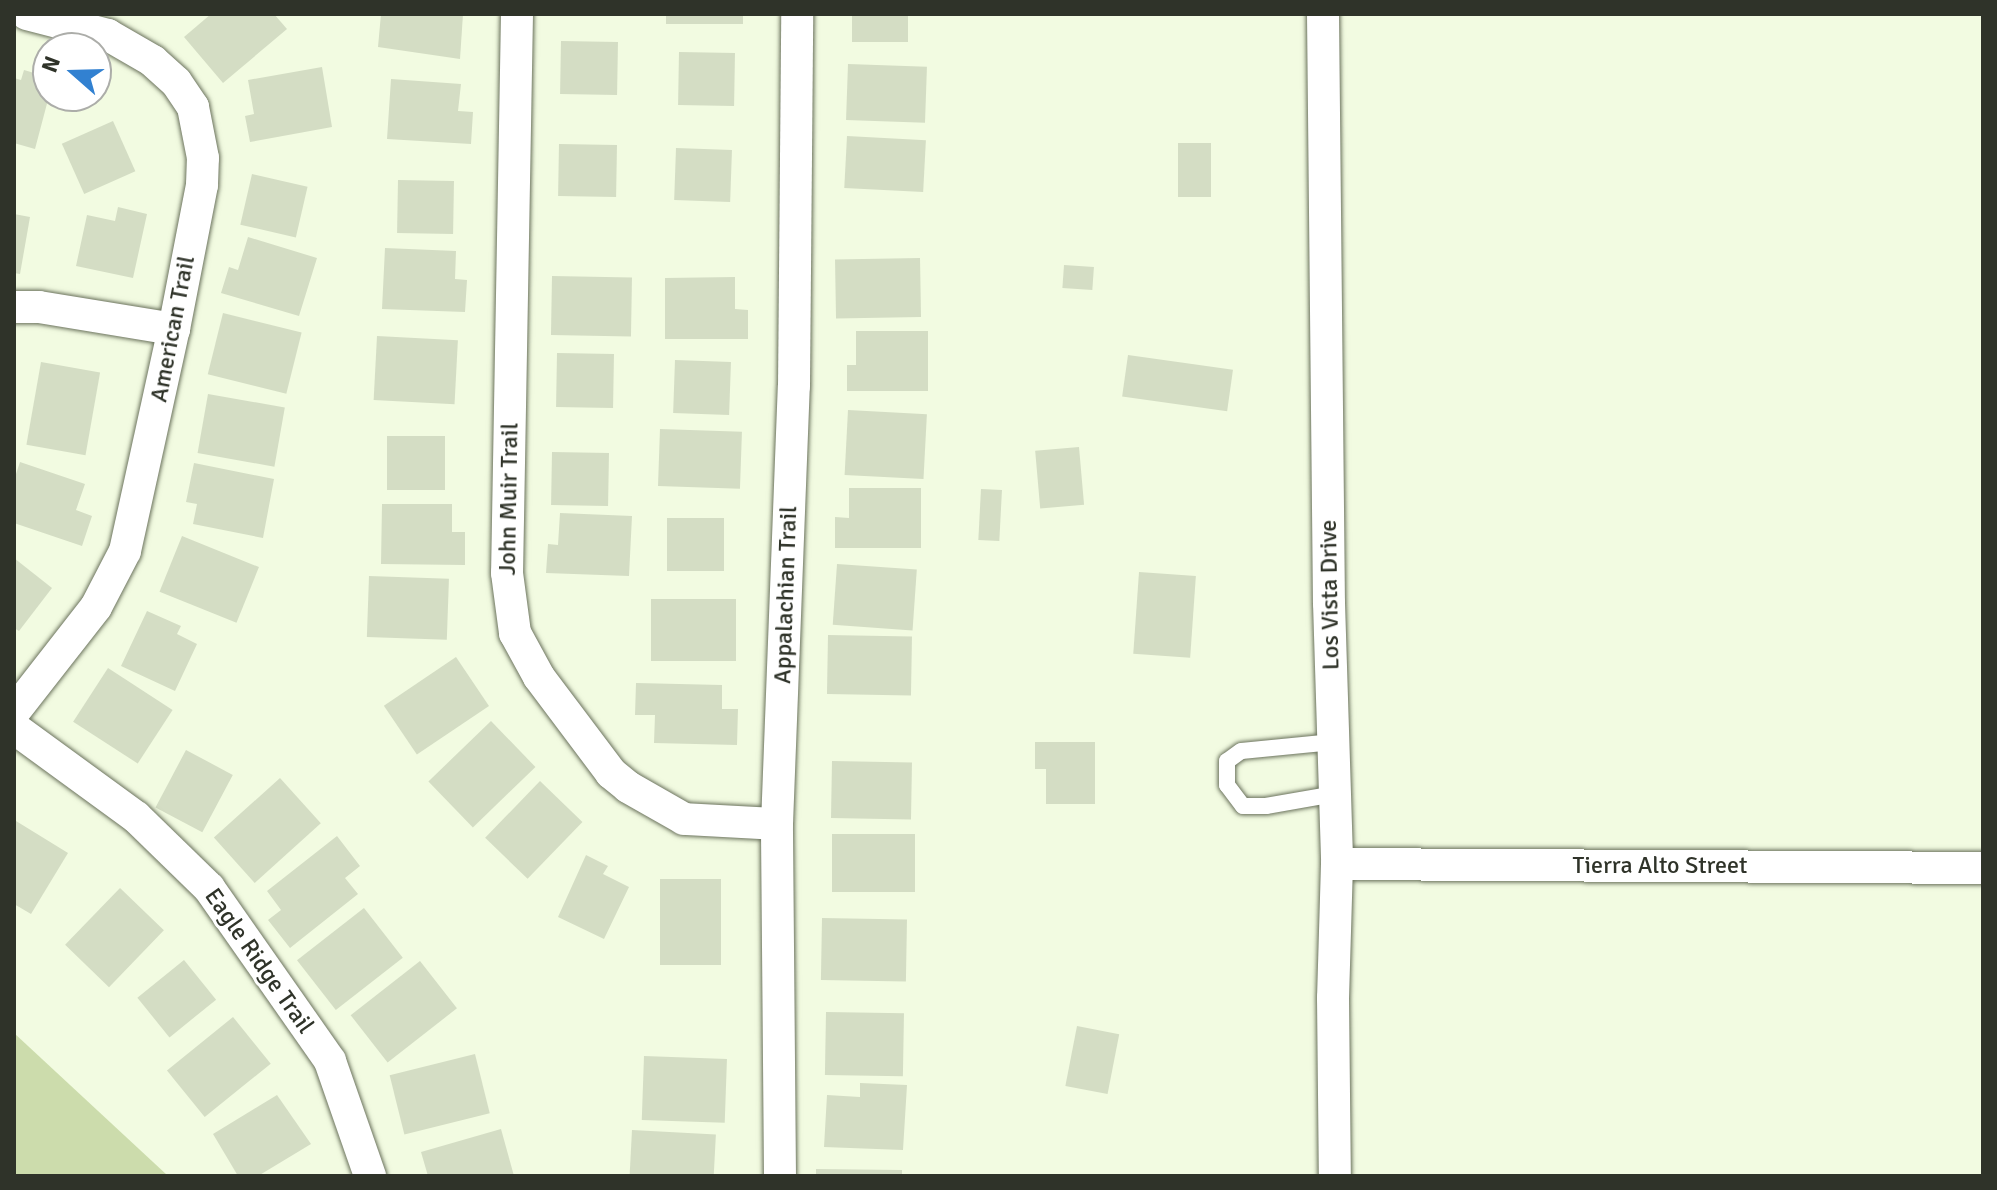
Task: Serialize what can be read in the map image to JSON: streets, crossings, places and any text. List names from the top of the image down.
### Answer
{
  "streets": {
    "street": [
      "American Trail",
      "John Muir Trail",
      "Appalachian Trail",
      "Los Vista Drive",
      "Tierra Alto Street",
      "Eagle Ridge Trail"
    ]
  },
  "crossings": [
    ["John Muir Trail", "Appalachian Trail"],
    ["Los Vista Drive", "Tierra Alto Street"]
  ],
  "north": "left"
}
